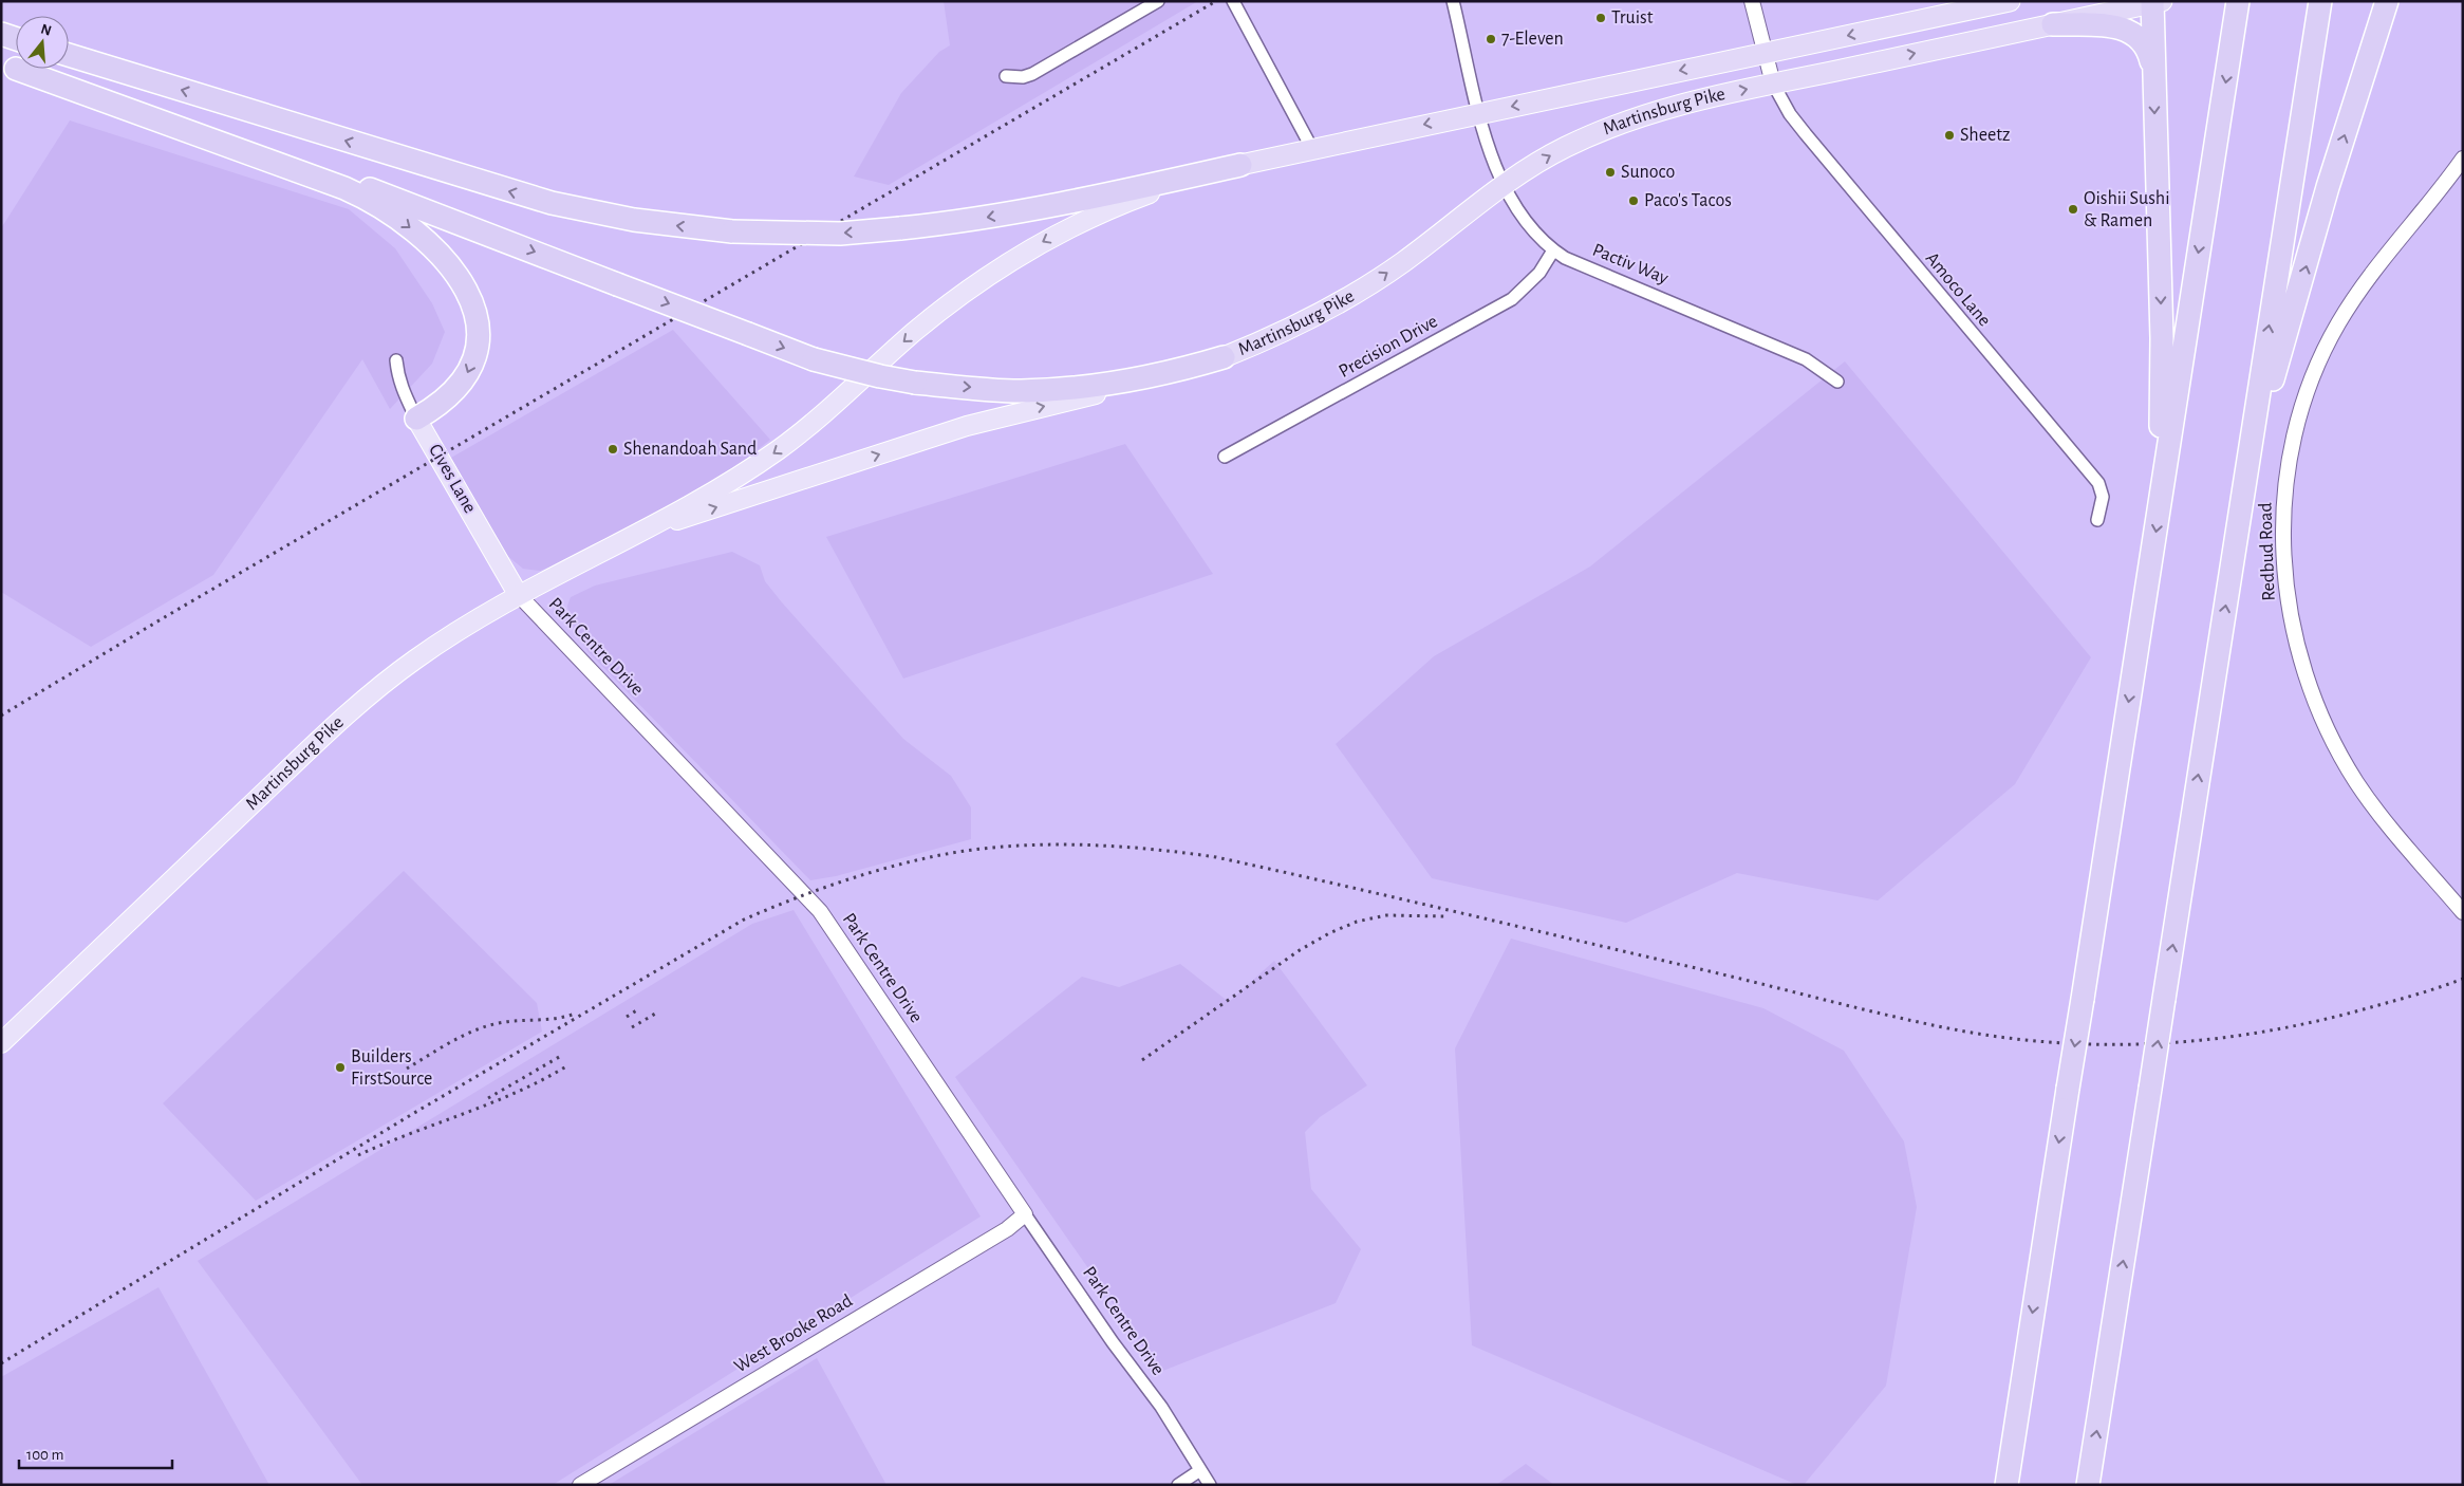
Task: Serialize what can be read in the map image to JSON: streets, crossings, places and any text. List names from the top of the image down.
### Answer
{
  "streets": {
    "highway": ["Martinsburg Pike"],
    "main road": ["Cives Lane"],
    "street": [
      "Pactiv Way",
      "Amoco Lane",
      "Precision Drive",
      "Redbud Road",
      "Park Centre Drive",
      "West Brooke Road"
    ]
  },
  "crossings": [
    ["Martinsburg Pike", "Pactiv Way"],
    ["Martinsburg Pike", "Amoco Lane"],
    ["Martinsburg Pike", "Cives Lane"],
    ["Martinsburg Pike", "Park Centre Drive"],
    ["Pactiv Way", "Precision Drive"],
    ["Cives Lane", "Park Centre Drive"],
    ["Park Centre Drive", "West Brooke Road"]
  ],
  "places": [
    "Truist",
    "7-Eleven",
    "Sheetz",
    "Sunoco",
    "Paco's Tacos",
    "Oishii Sushi & Ramen",
    "Shenandoah Sand",
    "Builders FirstSource"
  ],
  "scale_bar": "100 m",
  "north": "top"
}
